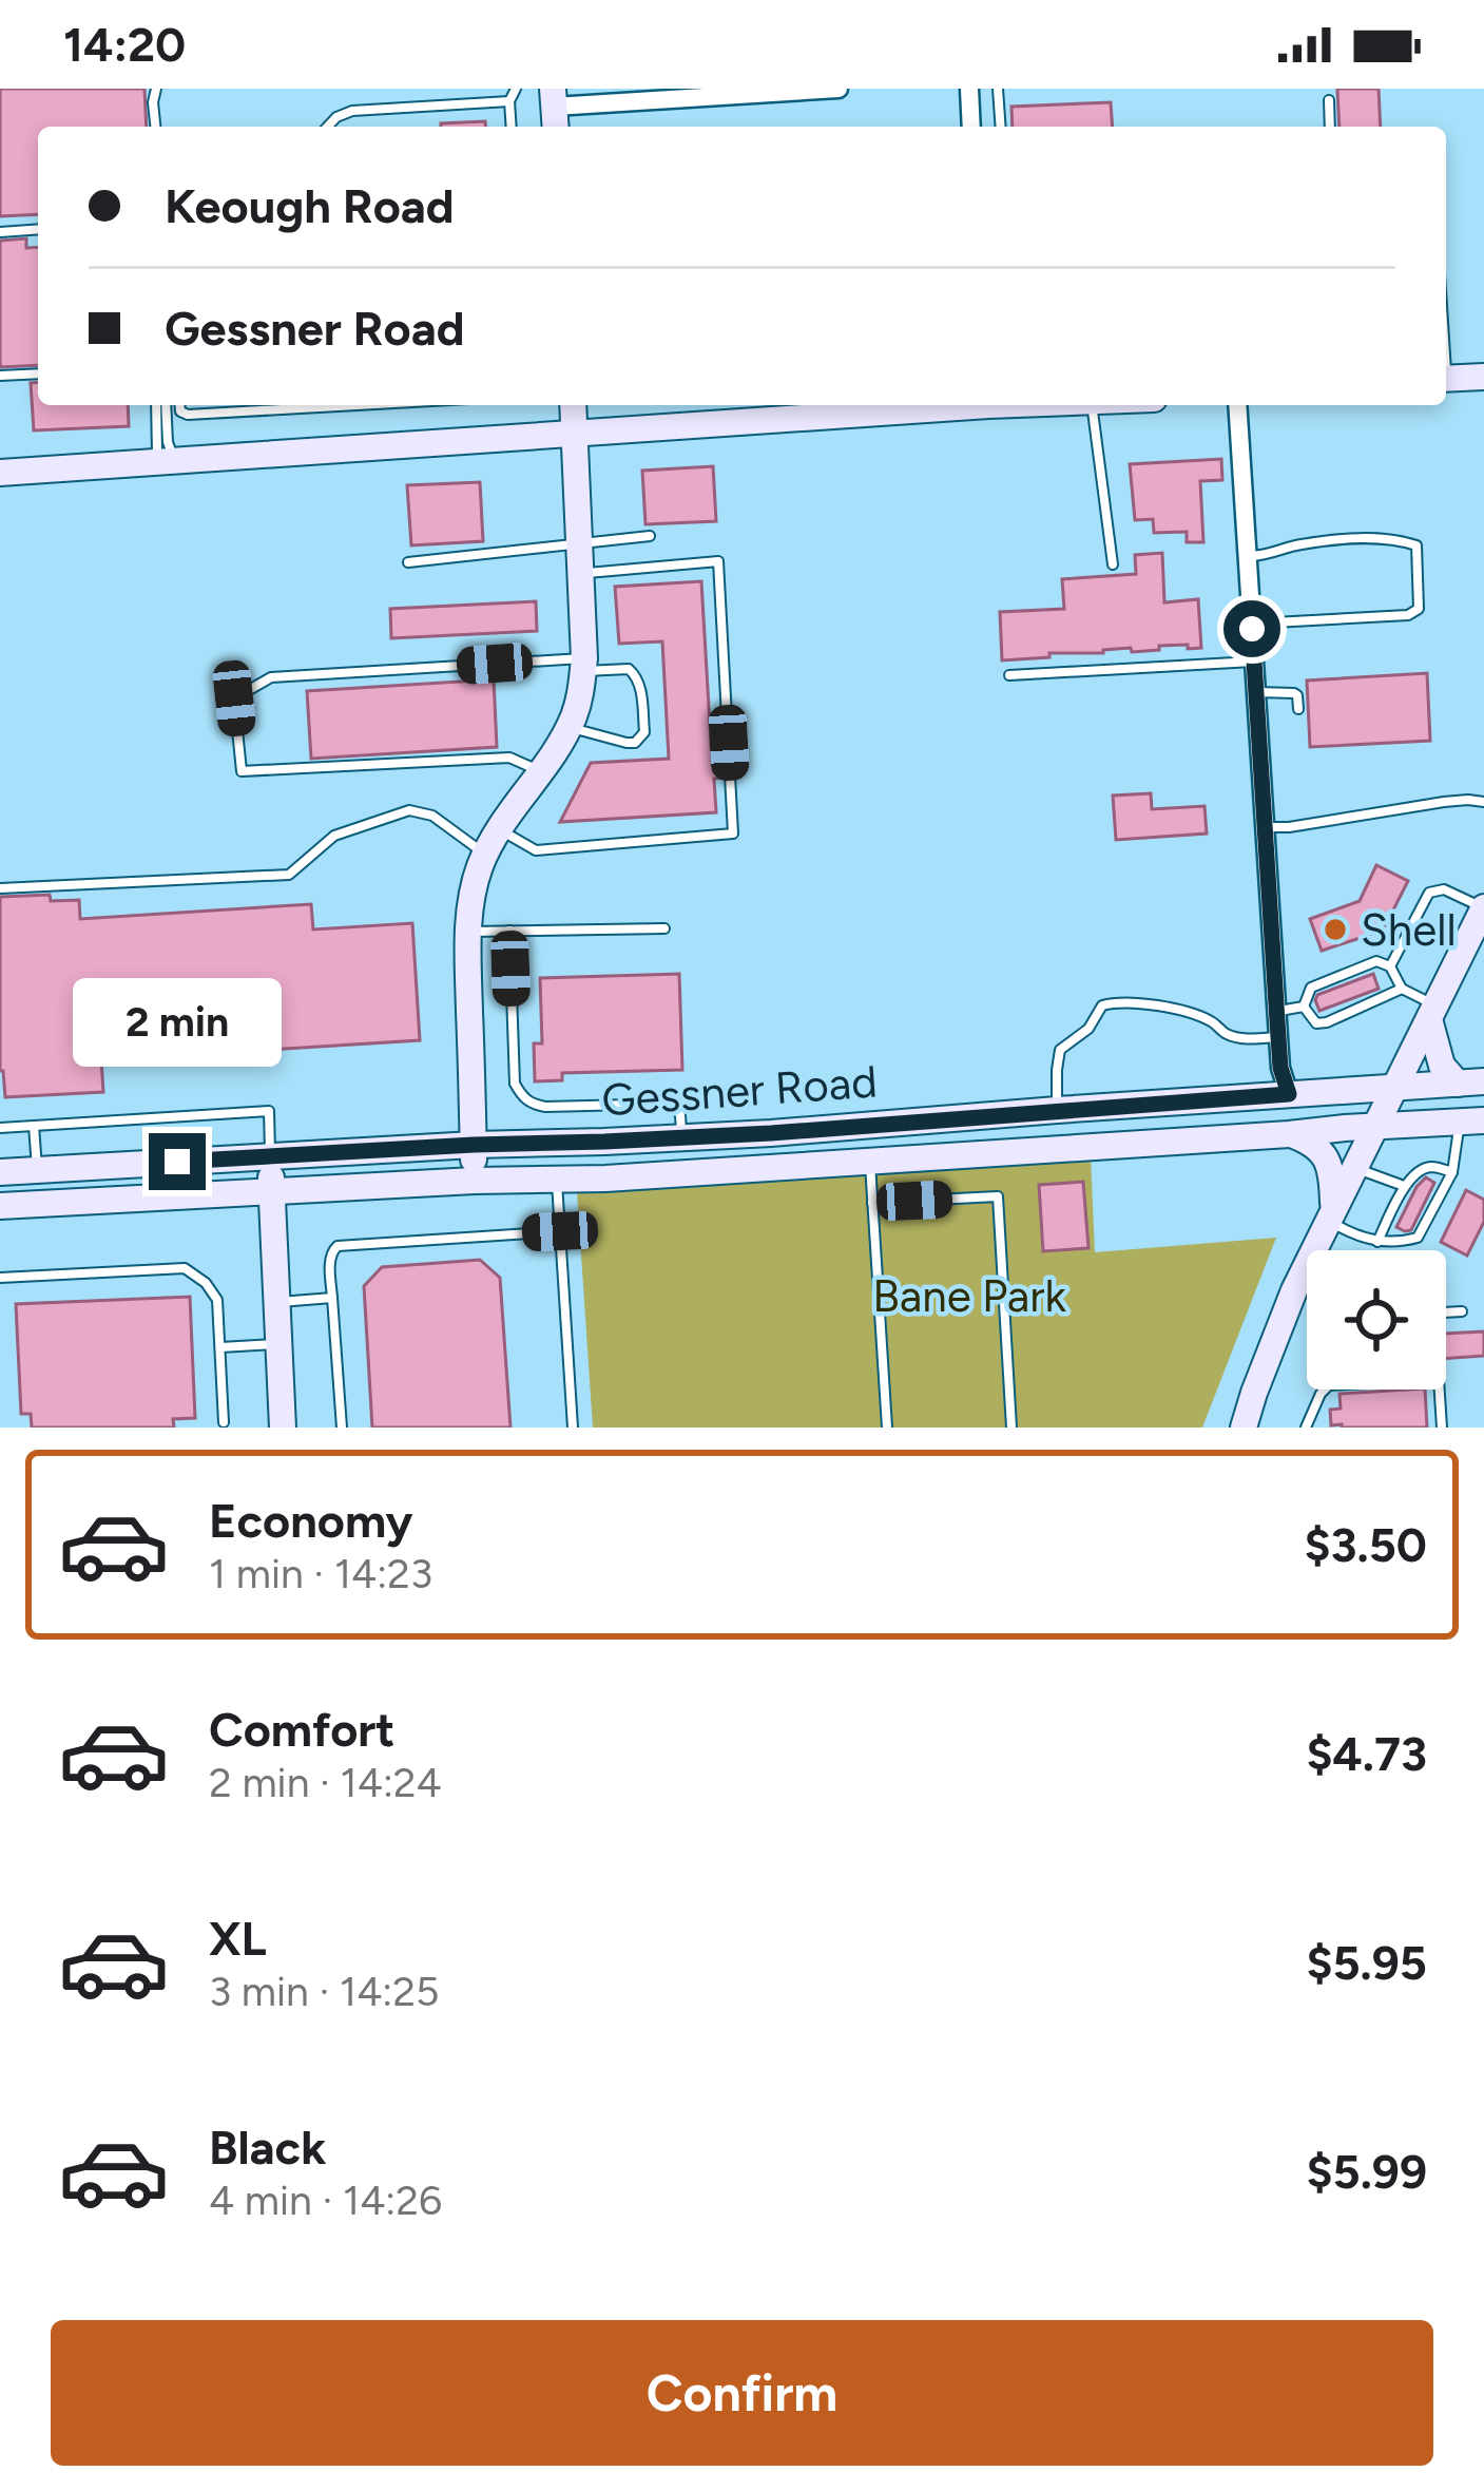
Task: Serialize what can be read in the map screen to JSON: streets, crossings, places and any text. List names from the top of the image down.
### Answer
{
  "streets": {
    "main road": ["Gessner Road"]
  },
  "parks": ["Bane Park"],
  "places": ["Shell"],
  "page": {
    "status": "14:20",
    "banner": ["Keough Road", "Gessner Road"],
    "bubble": "2 min",
    "list": [
      {
        "name": "Economy",
        "note": "1 min · 14:23",
        "value": "$3.50"
      },
      {
        "name": "Comfort",
        "note": "2 min · 14:24",
        "value": "$4.73"
      },
      {
        "name": "XL",
        "note": "3 min · 14:25",
        "value": "$5.95"
      },
      {
        "name": "Black",
        "note": "4 min · 14:26",
        "value": "$5.99"
      }
    ],
    "buttons": "Confirm"
  }
}
